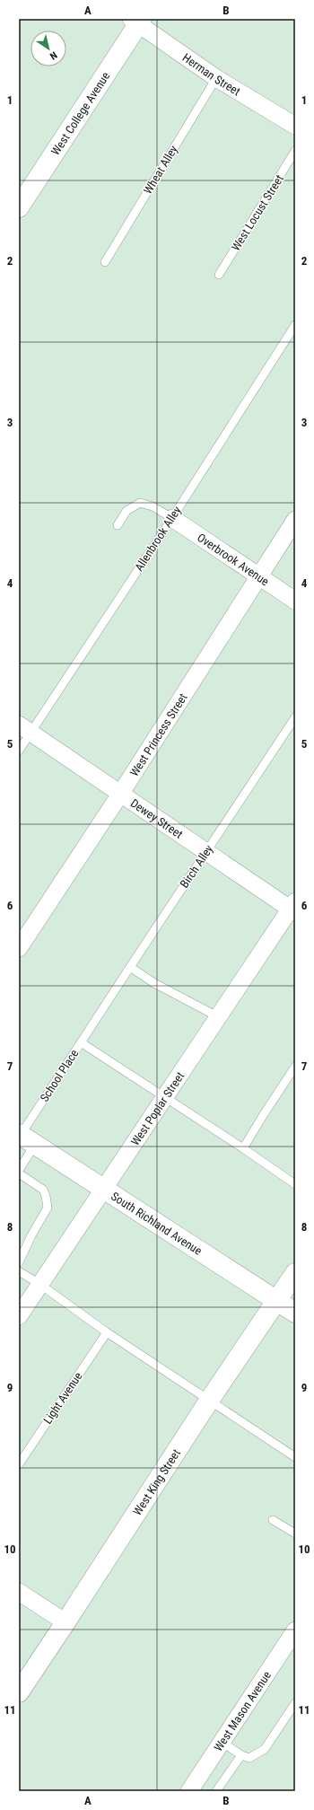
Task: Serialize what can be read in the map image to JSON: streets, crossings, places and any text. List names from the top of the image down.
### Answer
{
  "streets": {
    "street": [
      "Herman Street",
      "West College Avenue",
      "Overbrook Avenue",
      "West Princess Street",
      "Dewey Street",
      "West Poplar Street",
      "South Richland Avenue",
      "West King Street",
      "West Mason Avenue"
    ],
    "lane": [
      "Wheat Alley",
      "West Locust Street",
      "Allenbrook Alley",
      "Birch Alley",
      "School Place",
      "Light Avenue"
    ]
  },
  "crossings": [
    ["Herman Street", "West College Avenue"],
    ["Herman Street", "Wheat Alley"],
    ["Allenbrook Alley", "Overbrook Avenue"],
    ["Allenbrook Alley", "Dewey Street"],
    ["Overbrook Avenue", "West Princess Street"],
    ["West Princess Street", "Dewey Street"],
    ["Dewey Street", "Birch Alley"],
    ["Dewey Street", "West Poplar Street"],
    ["Birch Alley", "School Place"],
    ["School Place", "South Richland Avenue"],
    ["West Poplar Street", "South Richland Avenue"],
    ["South Richland Avenue", "West King Street"]
  ],
  "north": "bottom right",
  "grid": {
    "columns": ["A", "B"],
    "rows": [
      "1",
      "2",
      "3",
      "4",
      "5",
      "6",
      "7",
      "8",
      "9",
      "10",
      "11"
    ]
  }
}
